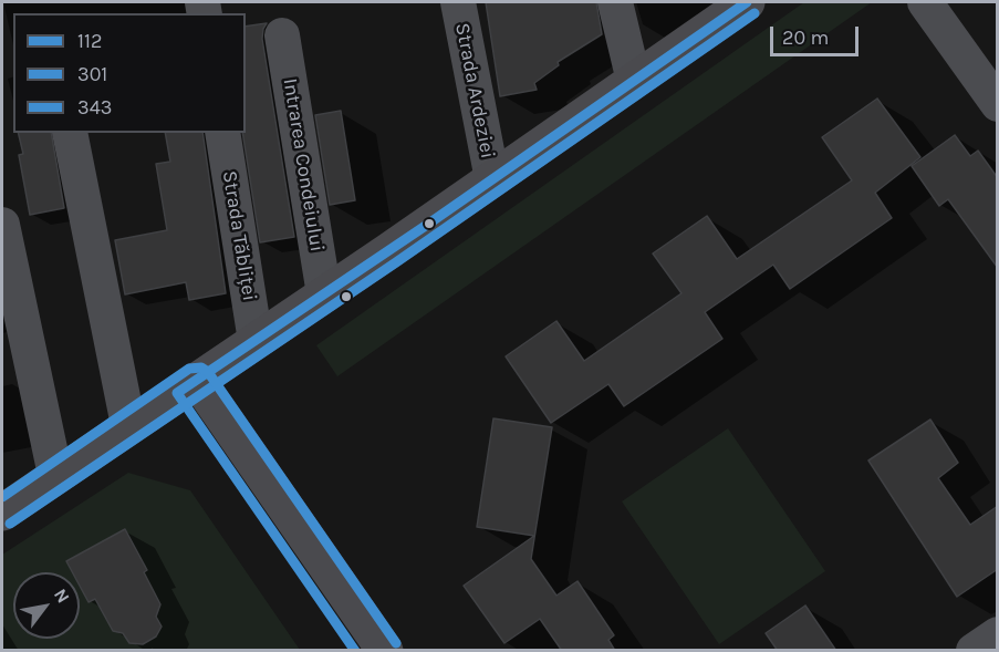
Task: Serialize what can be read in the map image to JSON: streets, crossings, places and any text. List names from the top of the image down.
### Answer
{
  "streets": {
    "street": ["Strada Ardeziei", "Intrarea Condeiului", "Strada Tăbliței"]
  },
  "lines": ["transit line 112", "transit line 301", "transit line 343"],
  "legend": ["112", "301", "343"],
  "scale_bar": "20 m",
  "north": "top right"
}
